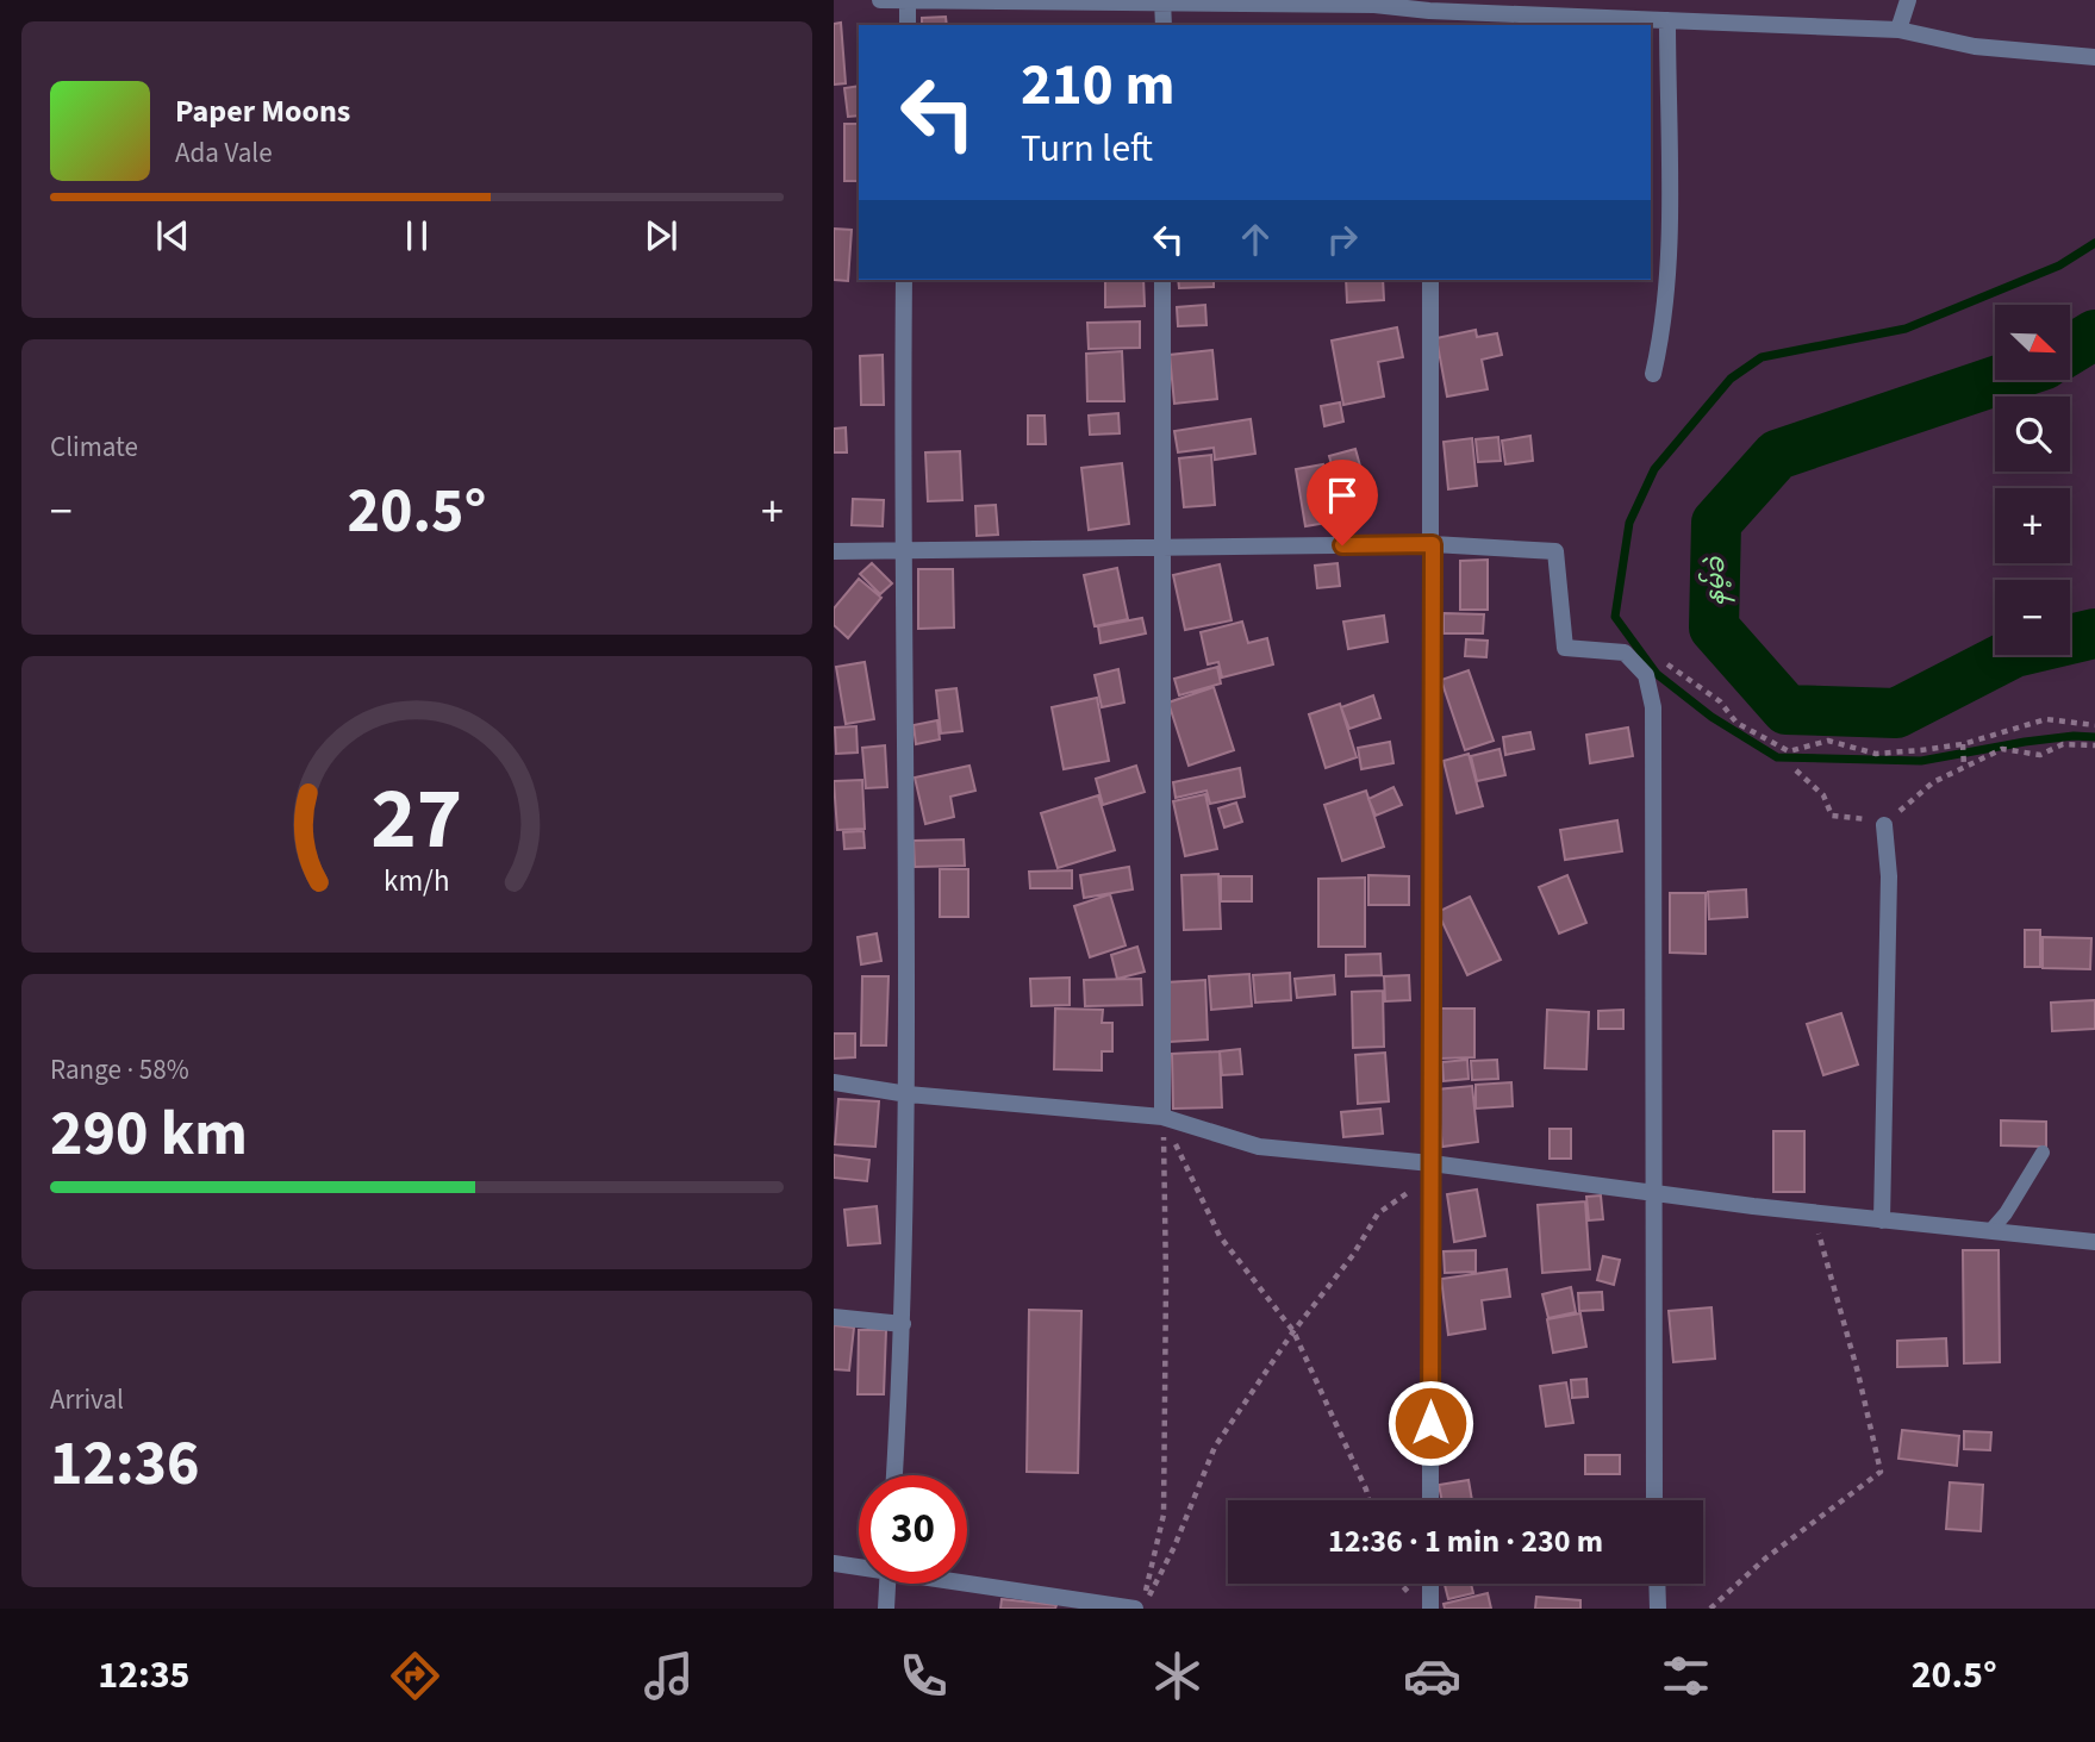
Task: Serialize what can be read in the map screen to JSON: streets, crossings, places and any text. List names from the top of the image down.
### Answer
{
  "water": ["နမ့်ခဲ"],
  "north": "bottom right",
  "page": {
    "turn": ["210 m", "Turn left"],
    "song": ["Paper Moons", "Ada Vale"],
    "map_buttons": ["+", "−"],
    "tile": [
      "Climate",
      ["Range · 58%", "290 km"],
      ["Arrival", "12:36"]
    ],
    "heat": ["−", "20.5°", "+"],
    "limit": "30",
    "trip": "12:36 · 1 min · 230 m",
    "tabs": ["12:35", "20.5°"],
    "gauge": ["27", "km/h"]
  }
}
